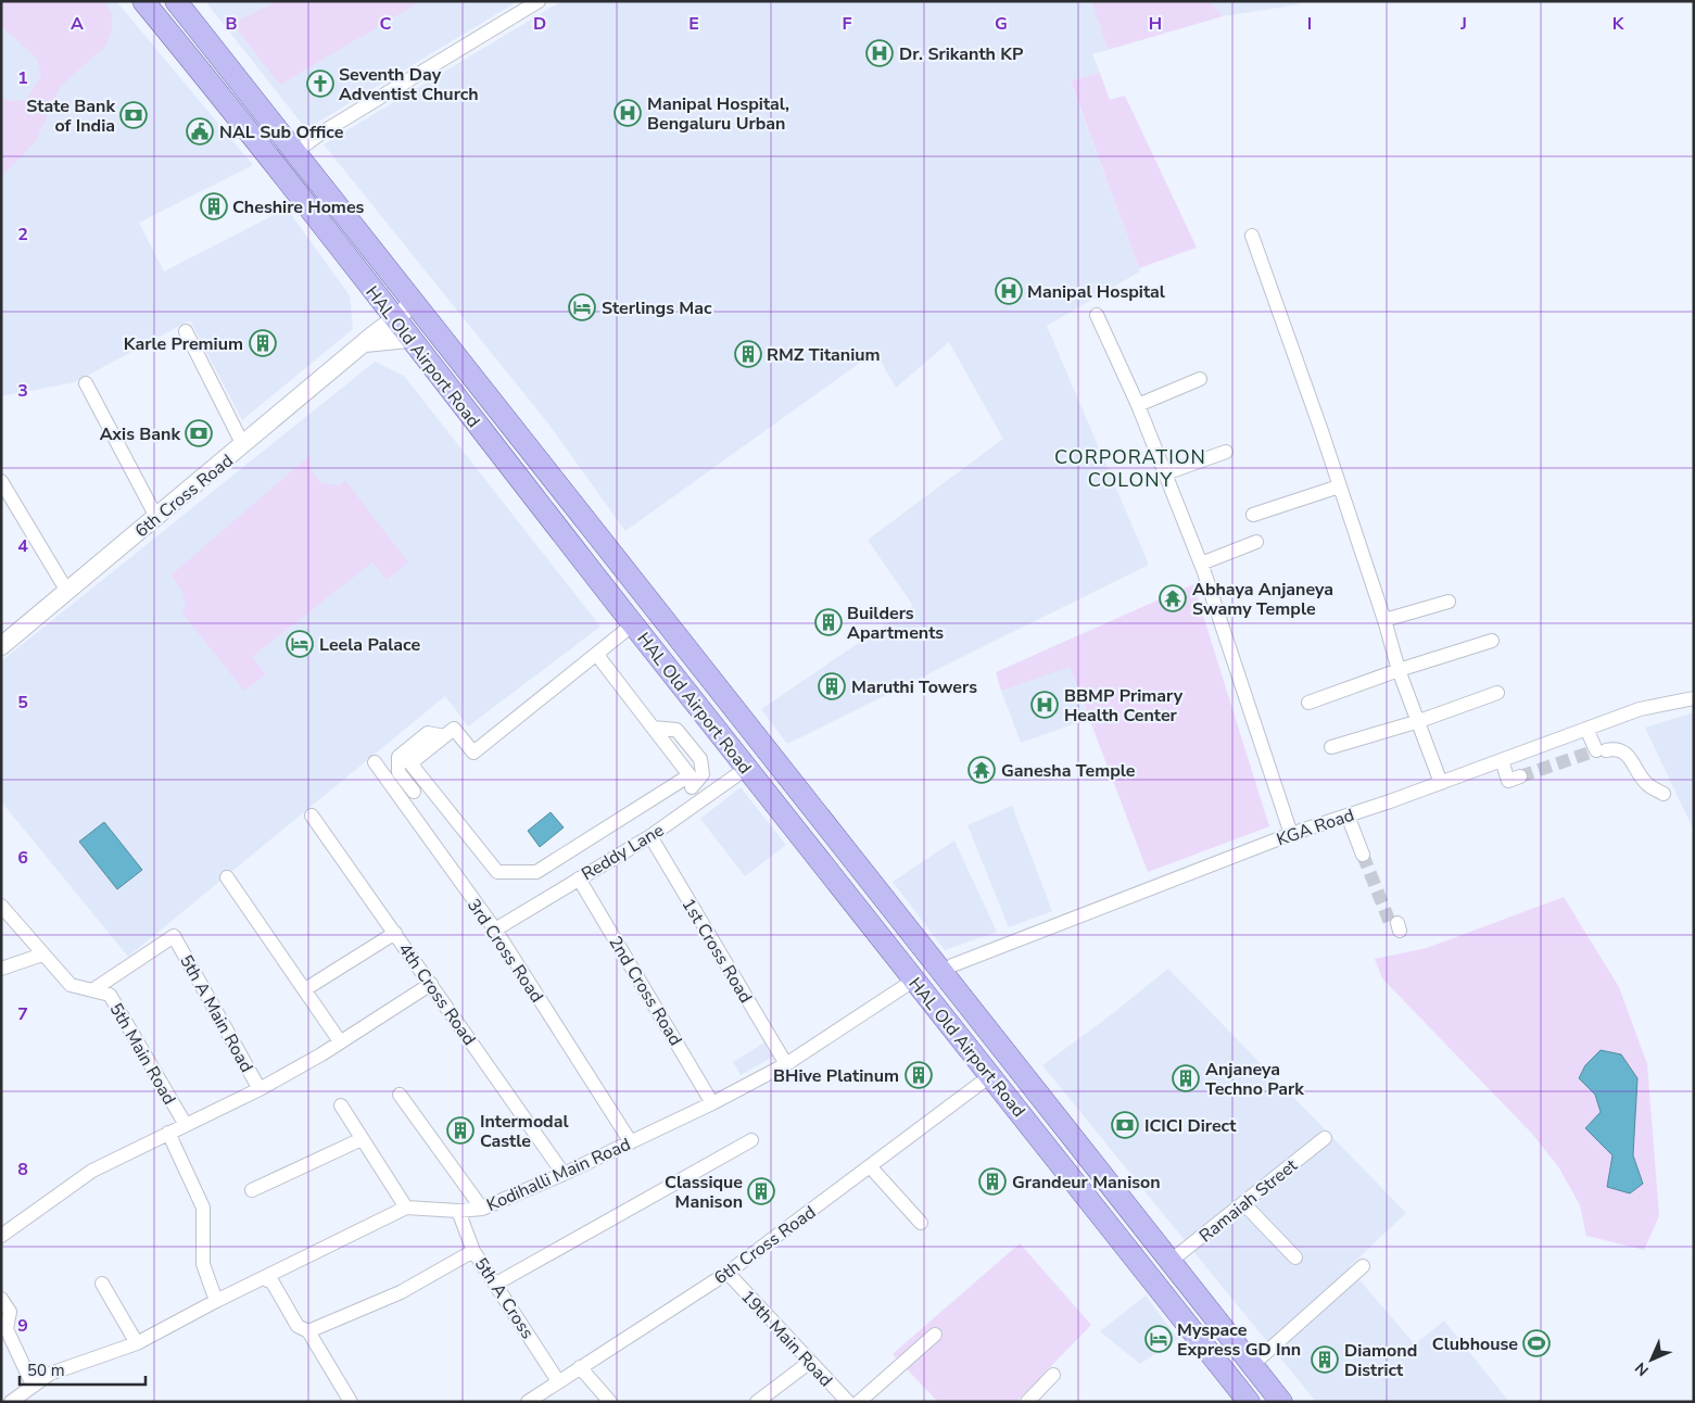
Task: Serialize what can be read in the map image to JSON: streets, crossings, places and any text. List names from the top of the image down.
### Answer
{
  "streets": {
    "main road": ["HAL Old Airport Road"],
    "street": [
      "6th Cross Road",
      "KGA Road",
      "Reddy Lane",
      "3rd Cross Road",
      "1st Cross Road",
      "2nd Cross Road",
      "4th Cross Road",
      "5th A Main Road",
      "5th Main Road",
      "Kodihalli Main Road",
      "Ramaiah Street",
      "5th A Cross",
      "19th Main Road"
    ]
  },
  "crossings": [
    ["HAL Old Airport Road", "6th Cross Road"],
    ["HAL Old Airport Road", "KGA Road"],
    ["HAL Old Airport Road", "Reddy Lane"],
    ["HAL Old Airport Road", "Kodihalli Main Road"],
    ["HAL Old Airport Road", "Ramaiah Street"],
    ["6th Cross Road", "5th A Cross"],
    ["6th Cross Road", "19th Main Road"],
    ["Reddy Lane", "3rd Cross Road"],
    ["Reddy Lane", "1st Cross Road"],
    ["Reddy Lane", "2nd Cross Road"],
    ["3rd Cross Road", "Kodihalli Main Road"],
    ["1st Cross Road", "Kodihalli Main Road"],
    ["2nd Cross Road", "Kodihalli Main Road"],
    ["4th Cross Road", "Kodihalli Main Road"],
    ["5th A Main Road", "5th Main Road"],
    ["Kodihalli Main Road", "5th A Cross"]
  ],
  "districts": ["CORPORATION COLONY"],
  "places": {
    "hospital": [
      "Dr. Srikanth KP",
      "Manipal Hospital, Bengaluru Urban",
      "Manipal Hospital",
      "BBMP Primary Health Center"
    ],
    "church": ["Seventh Day Adventist Church"],
    "bank": ["State Bank of India", "Axis Bank", "ICICI Direct"],
    "public building": ["NAL Sub Office"],
    "building": [
      "Cheshire Homes",
      "Karle Premium",
      "RMZ Titanium",
      "Builders Apartments",
      "Maruthi Towers",
      "BHive Platinum",
      "Anjaneya Techno Park",
      "Intermodal Castle",
      "Grandeur Manison",
      "Classique Manison",
      "Diamond District"
    ],
    "hotel": ["Sterlings Mac", "Leela Palace", "Myspace Express GD Inn"],
    "temple": ["Abhaya Anjaneya Swamy Temple", "Ganesha Temple"],
    "sports": ["Clubhouse"]
  },
  "scale_bar": "50 m",
  "north": "bottom left",
  "grid": {
    "columns": [
      "A",
      "B",
      "C",
      "D",
      "E",
      "F",
      "G",
      "H",
      "I",
      "J",
      "K"
    ],
    "rows": [
      "1",
      "2",
      "3",
      "4",
      "5",
      "6",
      "7",
      "8",
      "9"
    ]
  }
}
